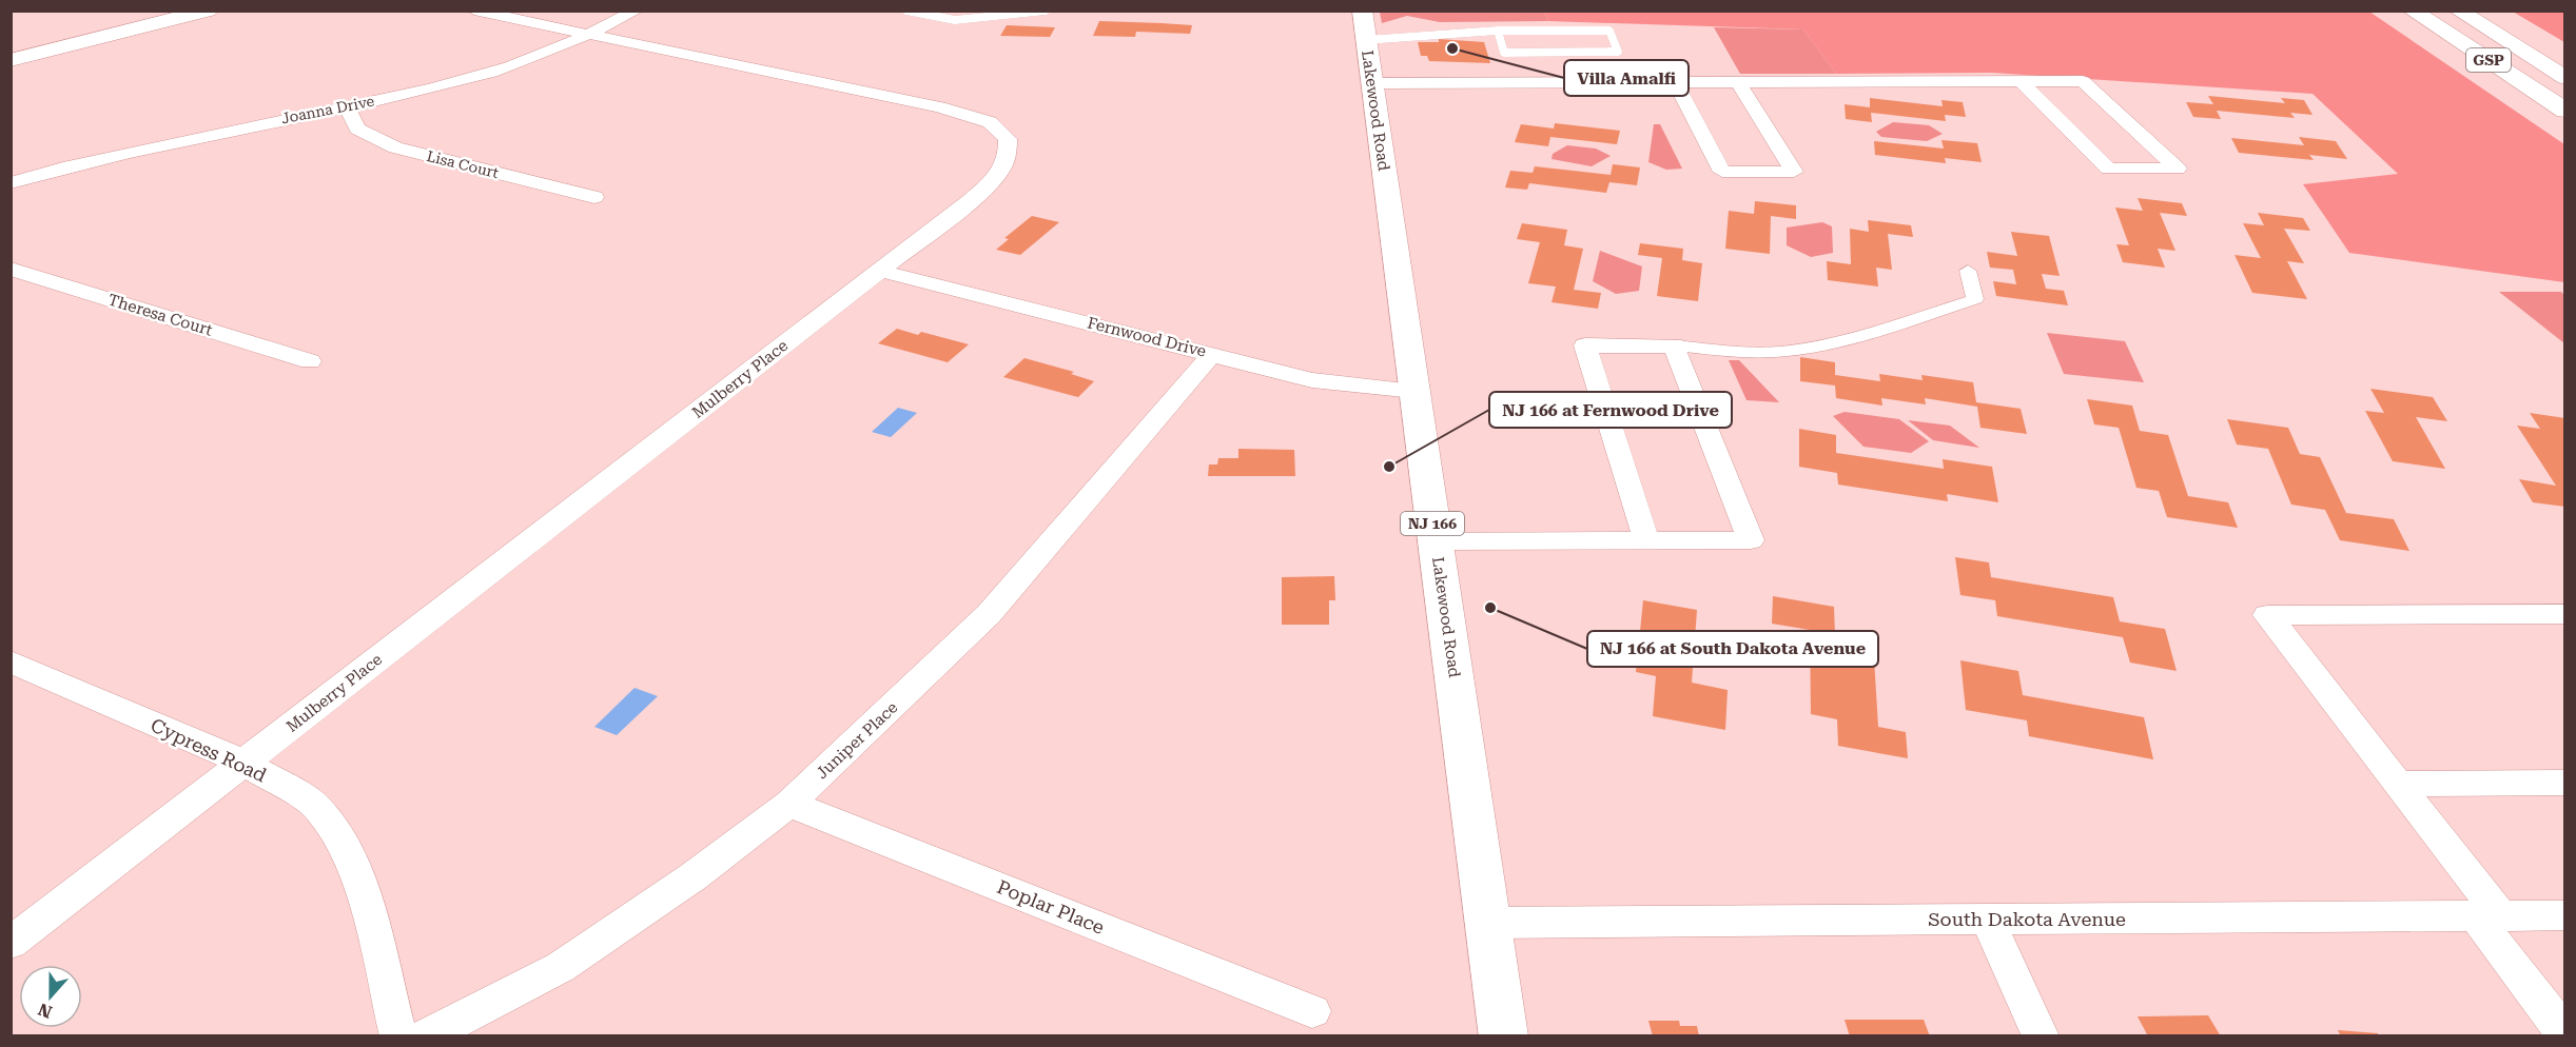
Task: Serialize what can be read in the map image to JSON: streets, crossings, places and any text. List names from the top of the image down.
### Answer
{
  "streets": {
    "main road": ["GSP", "Lakewood Road", "NJ 166"],
    "street": [
      "Joanna Drive",
      "Lisa Court",
      "Theresa Court",
      "Fernwood Drive",
      "Mulberry Place",
      "Juniper Place",
      "Cypress Road",
      "Poplar Place",
      "South Dakota Avenue"
    ]
  },
  "crossings": [
    ["Joanna Drive", "Lisa Court"],
    ["Joanna Drive", "Mulberry Place"],
    ["Lakewood Road", "Fernwood Drive"],
    ["Lakewood Road", "South Dakota Avenue"],
    ["Fernwood Drive", "Mulberry Place"],
    ["Fernwood Drive", "Juniper Place"],
    ["Mulberry Place", "Cypress Road"],
    ["Juniper Place", "Poplar Place"]
  ],
  "places": ["Villa Amalfi", "NJ 166 at Fernwood Drive", "NJ 166 at South Dakota Avenue"],
  "north": "bottom"
}
